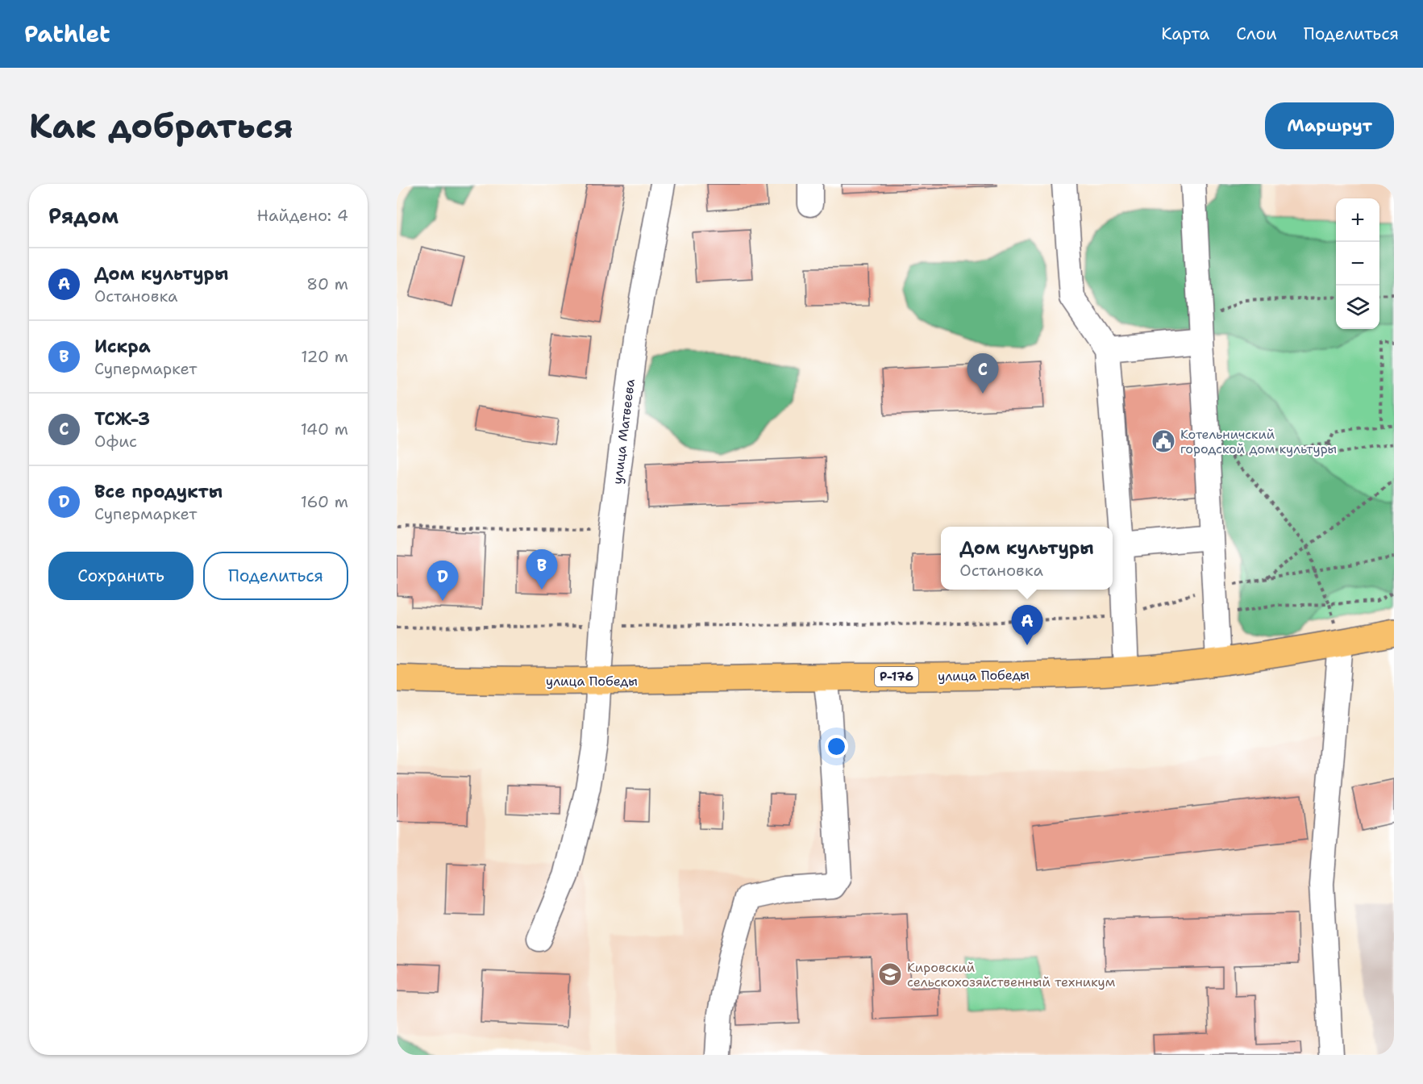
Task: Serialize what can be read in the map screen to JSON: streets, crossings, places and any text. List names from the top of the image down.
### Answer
{
  "streets": {
    "highway": ["улица Победы", "Р-176"],
    "street": ["улица Матвеева"]
  },
  "crossings": [
    ["улица Матвеева", "улица Победы"]
  ],
  "places": {
    "public building": ["Котельничский городской дом культуры"],
    "school or university": ["Кировский сельскохозяйственный техникум"]
  },
  "page": {
    "header": "Pathlet",
    "nav": ["Карта", "Слои", "Поделиться"],
    "buttons": [
      "Маршрут",
      ["Сохранить", "Поделиться"]
    ],
    "title": "Как добраться",
    "heading": ["Рядом", "Найдено: 4"],
    "map_buttons": ["+", "−"],
    "list": [
      {
        "mark": "A",
        "name": "Дом культуры",
        "note": "Остановка",
        "value": "80 m"
      },
      {
        "mark": "B",
        "name": "Искра",
        "note": "Супермаркет",
        "value": "120 m"
      },
      {
        "mark": "C",
        "name": "ТСЖ-3",
        "note": "Офис",
        "value": "140 m"
      },
      {
        "mark": "D",
        "name": "Все продукты",
        "note": "Супермаркет",
        "value": "160 m"
      }
    ],
    "pins": [
      "C",
      "B",
      "D",
      "A"
    ],
    "popup": ["Дом культуры", "Остановка"]
  }
}
